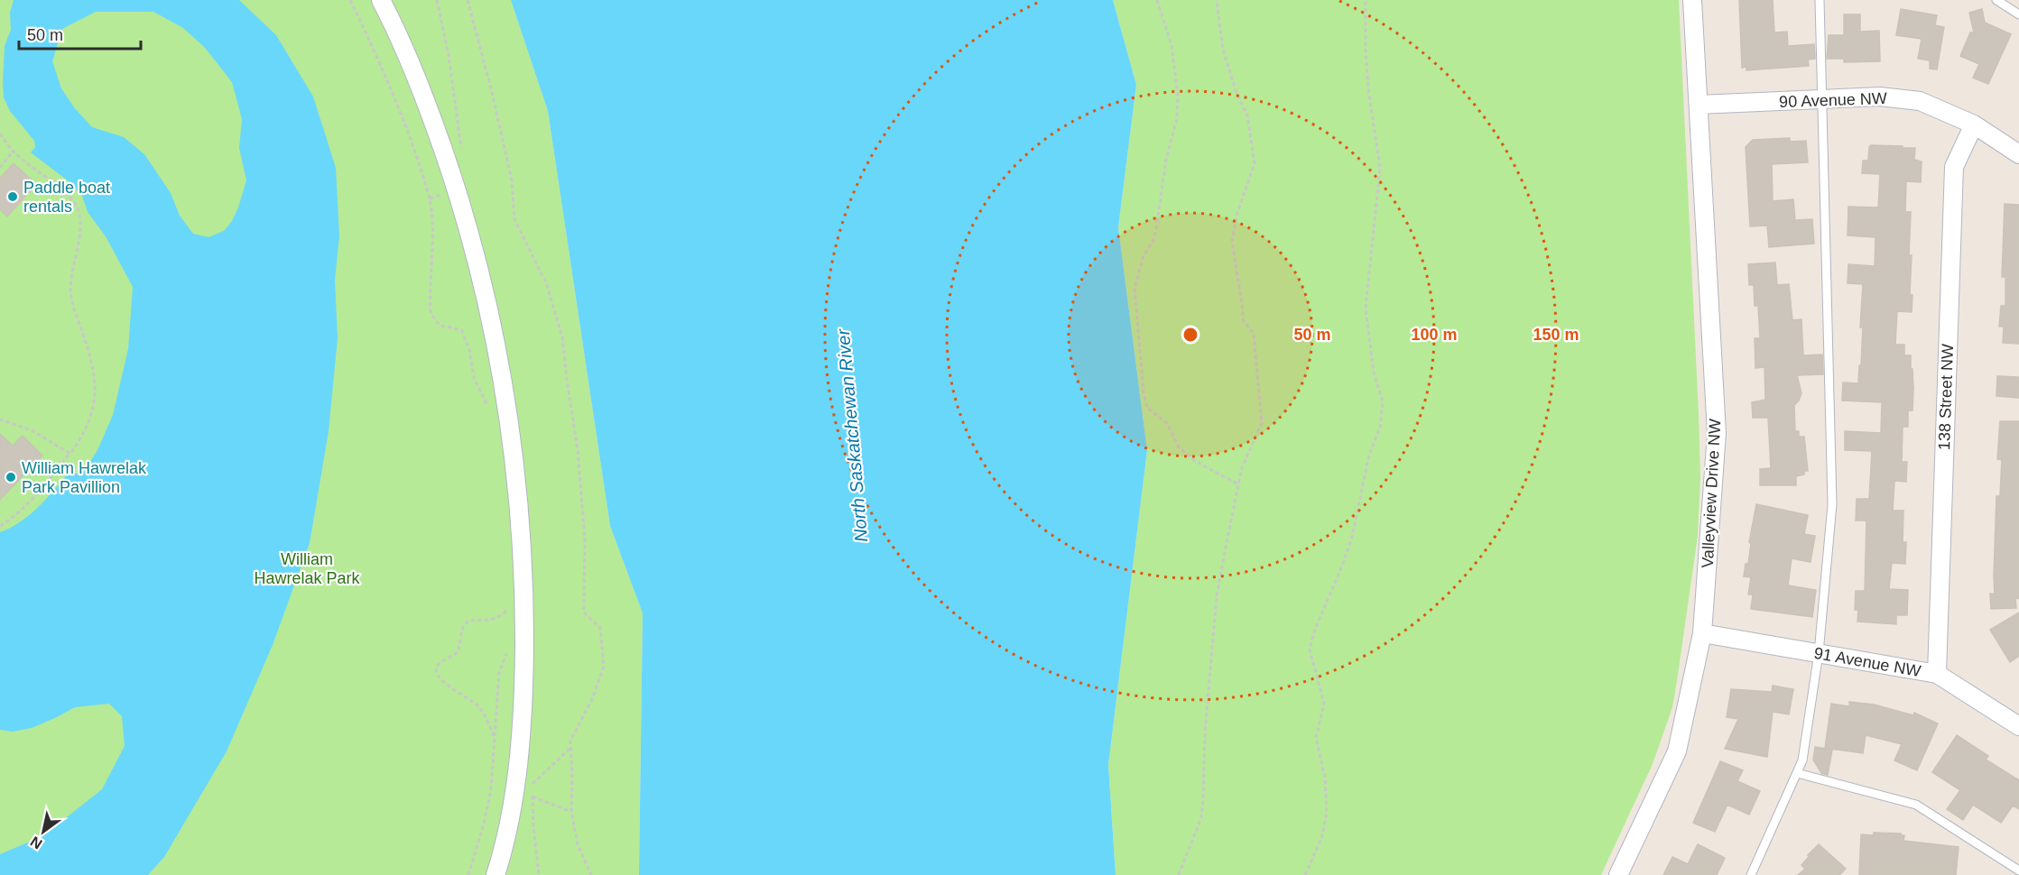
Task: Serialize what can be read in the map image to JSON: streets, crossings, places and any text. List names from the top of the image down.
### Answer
{
  "streets": {
    "street": [
      "90 Avenue NW",
      "138 Street NW",
      "Valleyview Drive NW",
      "91 Avenue NW"
    ]
  },
  "crossings": [
    ["90 Avenue NW", "138 Street NW"],
    ["90 Avenue NW", "Valleyview Drive NW"],
    ["138 Street NW", "91 Avenue NW"],
    ["Valleyview Drive NW", "91 Avenue NW"]
  ],
  "water": ["North Saskatchewan River"],
  "parks": ["William Hawrelak Park"],
  "places": ["Paddle boat rentals", "William Hawrelak Park Pavillion"],
  "scale_bar": "50 m",
  "north": "bottom left",
  "rings": ["50 m", "100 m", "150 m"]
}
